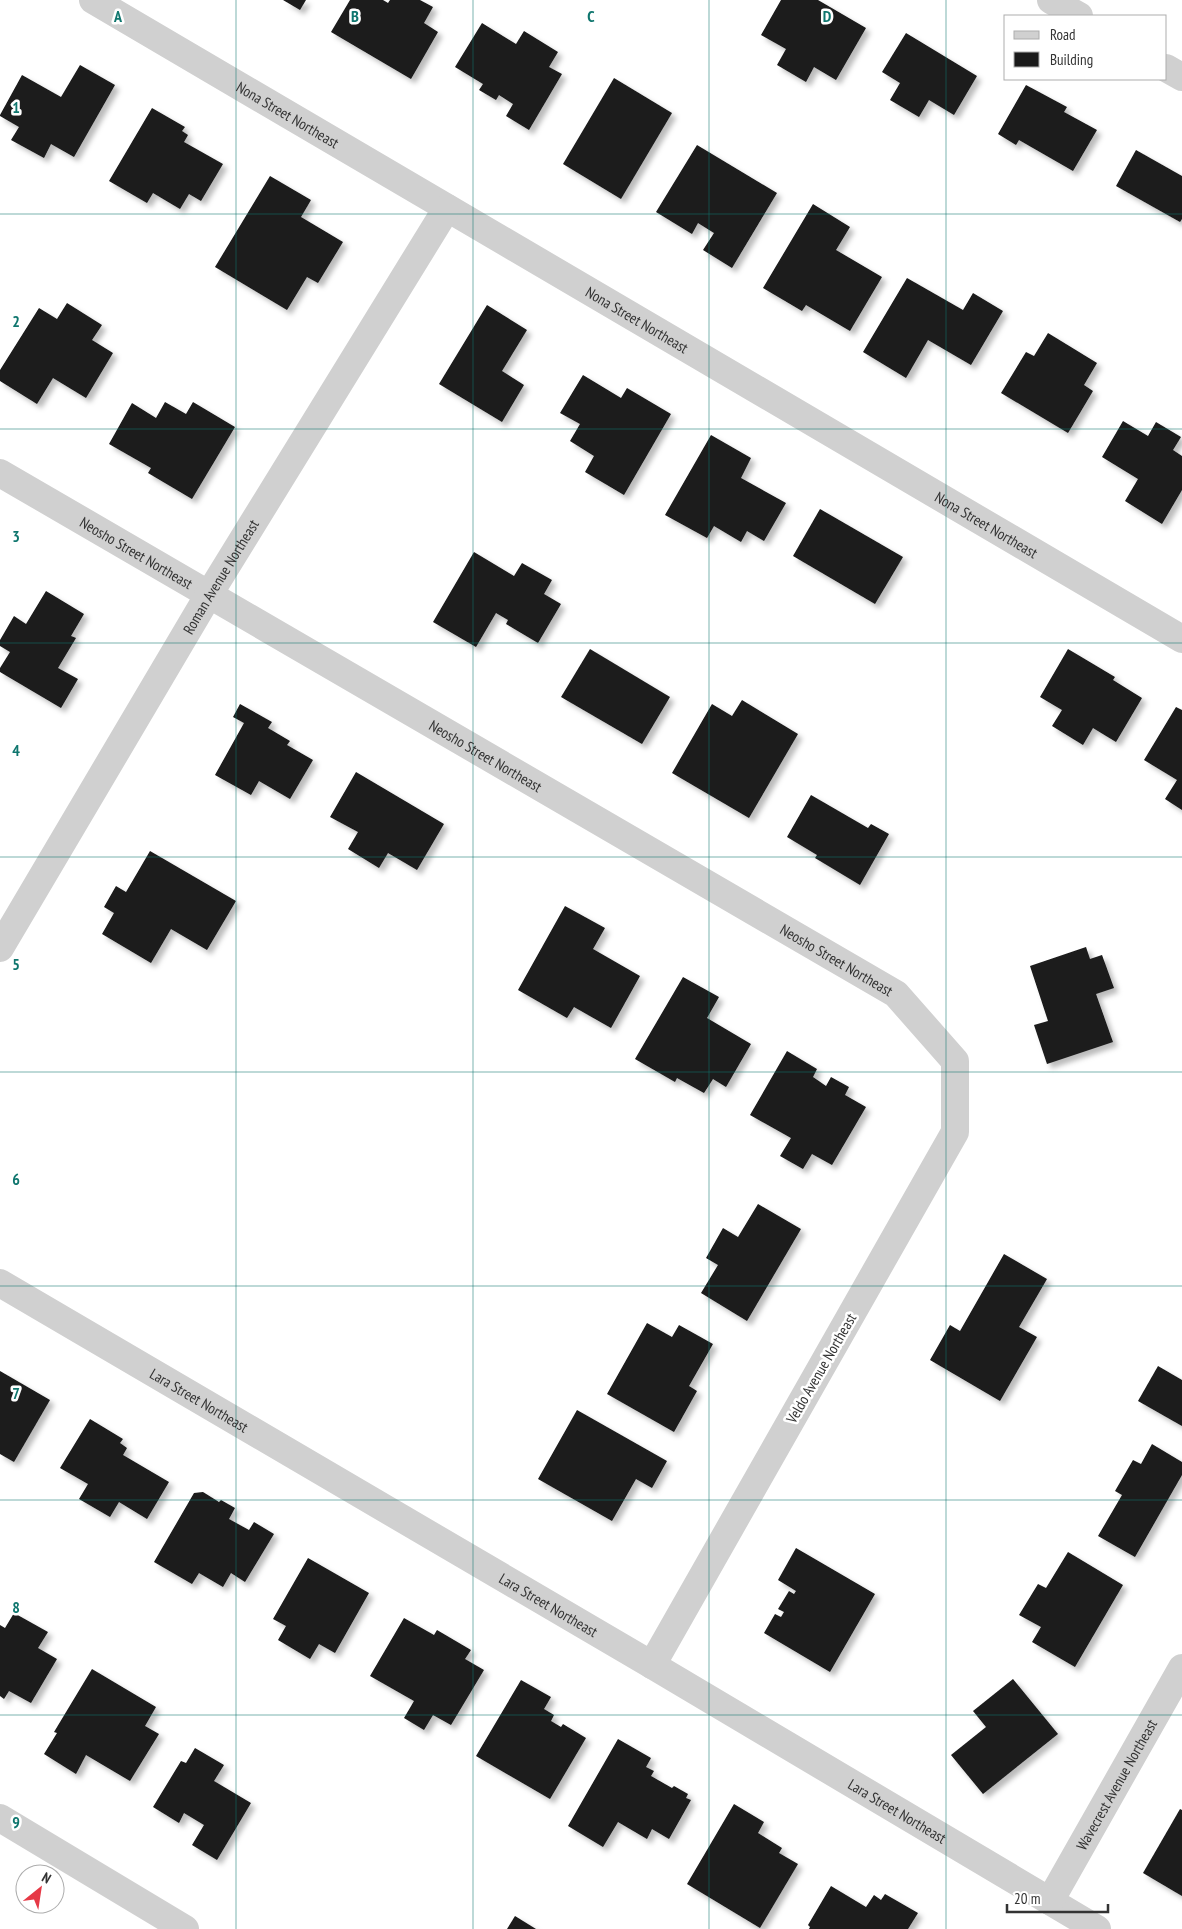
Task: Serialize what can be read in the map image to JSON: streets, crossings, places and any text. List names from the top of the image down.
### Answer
{
  "streets": {
    "street": [
      "Nona Street Northeast",
      "Neosho Street Northeast",
      "Roman Avenue Northeast",
      "Veldo Avenue Northeast",
      "Lara Street Northeast",
      "Wavecrest Avenue Northeast"
    ]
  },
  "crossings": [
    ["Nona Street Northeast", "Roman Avenue Northeast"],
    ["Neosho Street Northeast", "Roman Avenue Northeast"],
    ["Neosho Street Northeast", "Veldo Avenue Northeast"],
    ["Veldo Avenue Northeast", "Lara Street Northeast"],
    ["Lara Street Northeast", "Wavecrest Avenue Northeast"]
  ],
  "legend": ["Road", "Building"],
  "scale_bar": "20 m",
  "north": "top right",
  "grid": {
    "columns": [
      "A",
      "B",
      "C",
      "D"
    ],
    "rows": [
      "1",
      "2",
      "3",
      "4",
      "5",
      "6",
      "7",
      "8",
      "9"
    ]
  }
}
